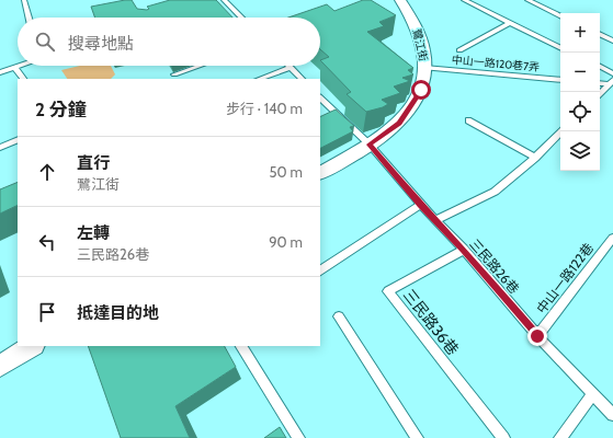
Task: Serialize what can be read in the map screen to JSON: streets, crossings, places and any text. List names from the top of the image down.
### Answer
{
  "streets": {
    "street": ["鷺江街"],
    "lane": [
      "中山一路120巷7弄",
      "三民路26巷",
      "中山一路122巷",
      "三民路36巷"
    ]
  },
  "crossings": [
    ["鷺江街", "中山一路120巷7弄"],
    ["鷺江街", "三民路26巷"],
    ["三民路26巷", "中山一路122巷"],
    ["三民路26巷", "三民路36巷"]
  ],
  "page": {
    "map_buttons": ["+", "−"],
    "search": "搜尋地點",
    "heading": ["2 分鐘", "步行 · 140 m"],
    "list": [
      ["直行", "鷺江街", "50 m"],
      ["左轉", "三民路26巷", "90 m"],
      "抵達目的地"
    ]
  }
}
